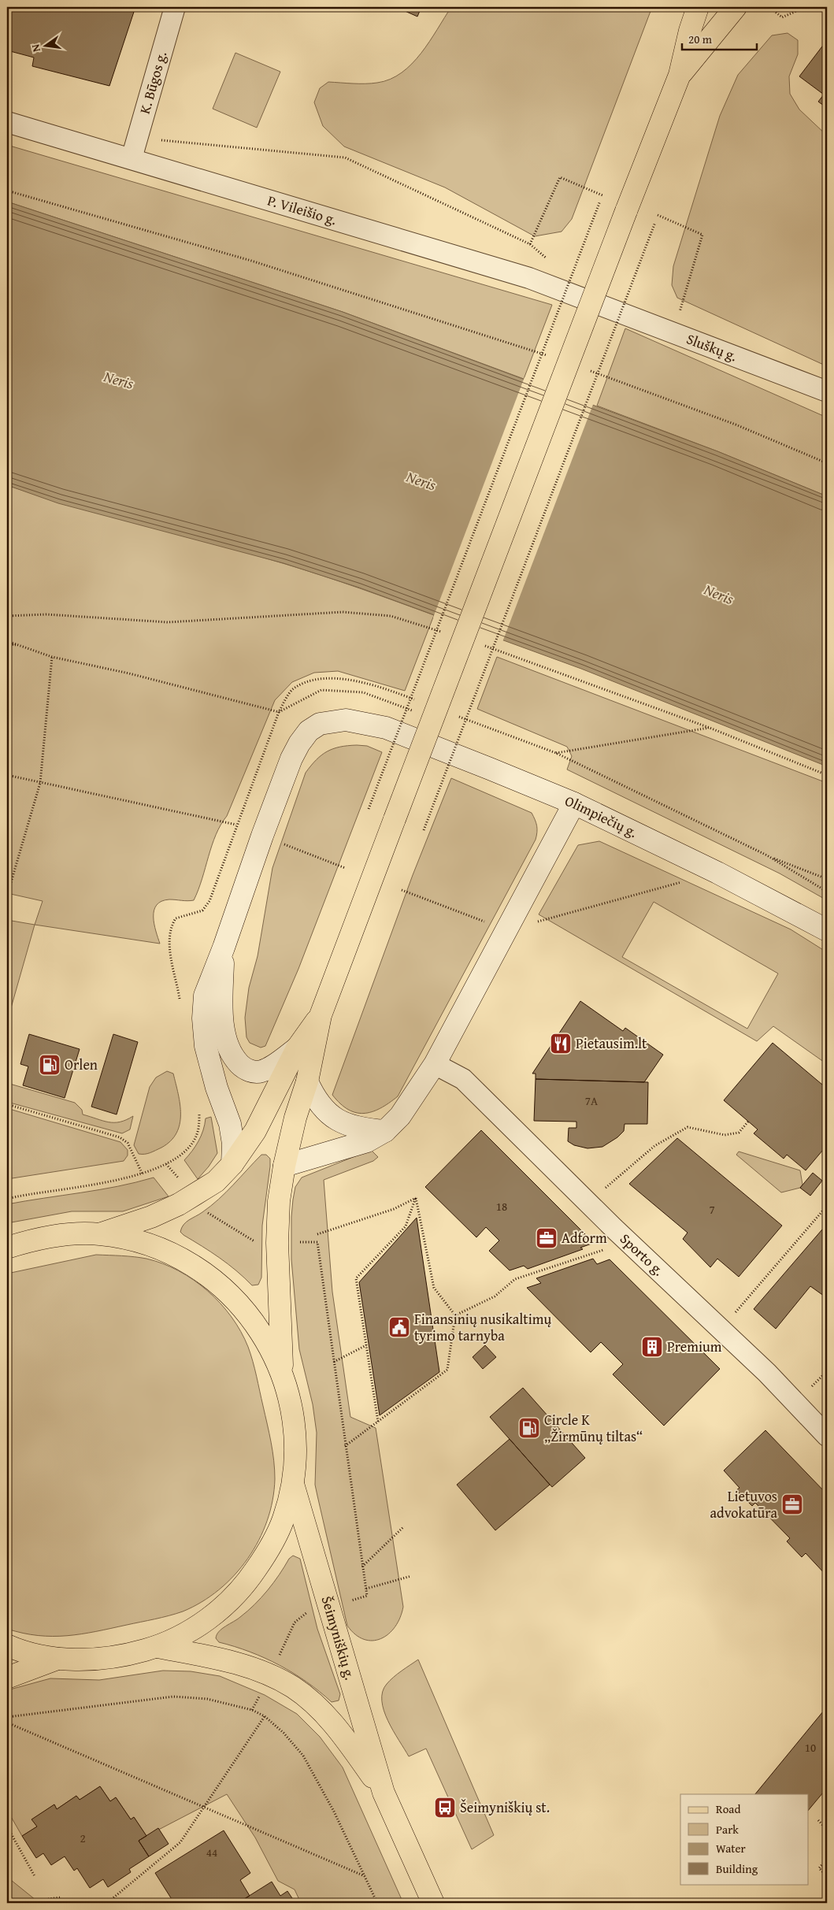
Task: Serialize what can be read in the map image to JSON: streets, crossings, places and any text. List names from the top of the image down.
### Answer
{
  "streets": {
    "main road": ["Šeimyniškių g."],
    "street": [
      "K. Būgos g.",
      "P. Vileišio g.",
      "Sluškų g.",
      "Olimpiečių g.",
      "Sporto g."
    ]
  },
  "crossings": [
    ["K. Būgos g.", "P. Vileišio g."],
    ["P. Vileišio g.", "Sluškų g."]
  ],
  "water": ["Neris"],
  "places": {
    "restaurant": ["Pietausim.lt"],
    "fuel station": ["Orlen", "Circle K „Žirmūnų tiltas“"],
    "office": ["Adform", "Lietuvos advokatūra"],
    "public building": ["Finansinių nusikaltimų tyrimo tarnyba"],
    "building": ["Premium"],
    "bus stop": ["Šeimyniškių st."]
  },
  "house_numbers": [
    "7A",
    "18",
    "7",
    "10",
    "2",
    "44"
  ],
  "legend": [
    "Road",
    "Park",
    "Water",
    "Building"
  ],
  "scale_bar": "20 m",
  "north": "left"
}
